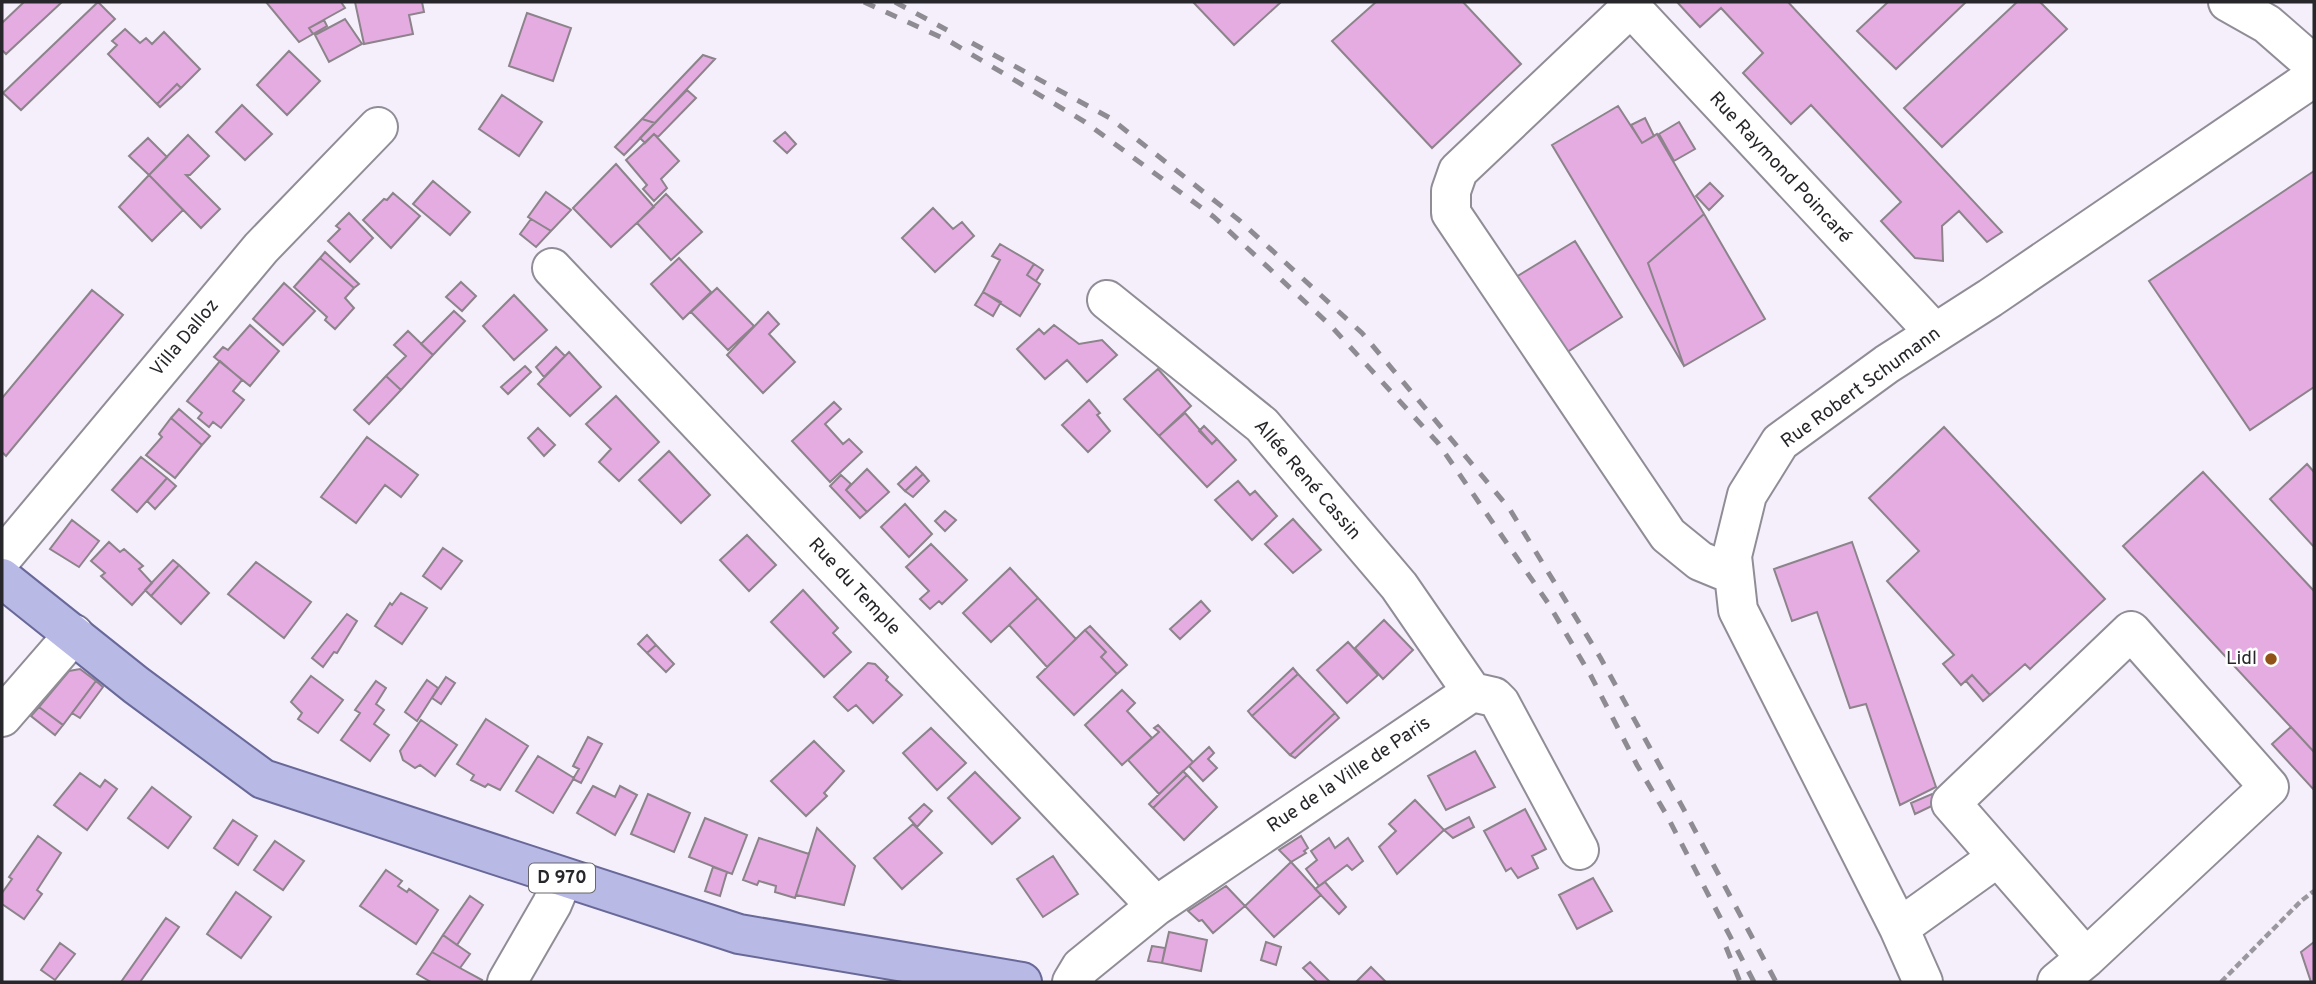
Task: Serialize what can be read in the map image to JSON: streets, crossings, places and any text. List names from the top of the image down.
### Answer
{
  "streets": {
    "main road": ["D 970"],
    "street": [
      "Rue Raymond Poincaré",
      "Villa Dalloz",
      "Rue Robert Schumann",
      "Allée René Cassin",
      "Rue du Temple",
      "Rue de la Ville de Paris"
    ]
  },
  "crossings": [
    ["Rue Raymond Poincaré", "Rue Robert Schumann"],
    ["Allée René Cassin", "Rue de la Ville de Paris"],
    ["Rue du Temple", "Rue de la Ville de Paris"]
  ],
  "places": ["Lidl"]
}
